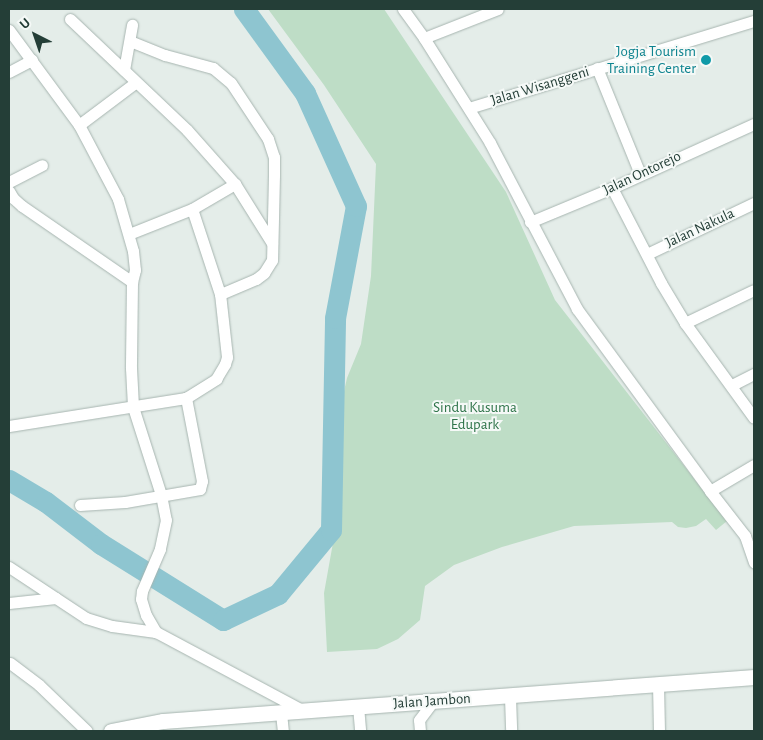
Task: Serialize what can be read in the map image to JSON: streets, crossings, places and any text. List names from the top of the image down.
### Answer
{
  "streets": {
    "main road": ["Jalan Jambon"],
    "street": ["Jalan Wisanggeni", "Jalan Ontorejo", "Jalan Nakula"]
  },
  "parks": ["Sindu Kusuma Edupark"],
  "places": ["Jogja Tourism Training Center"],
  "north": "top left"
}
